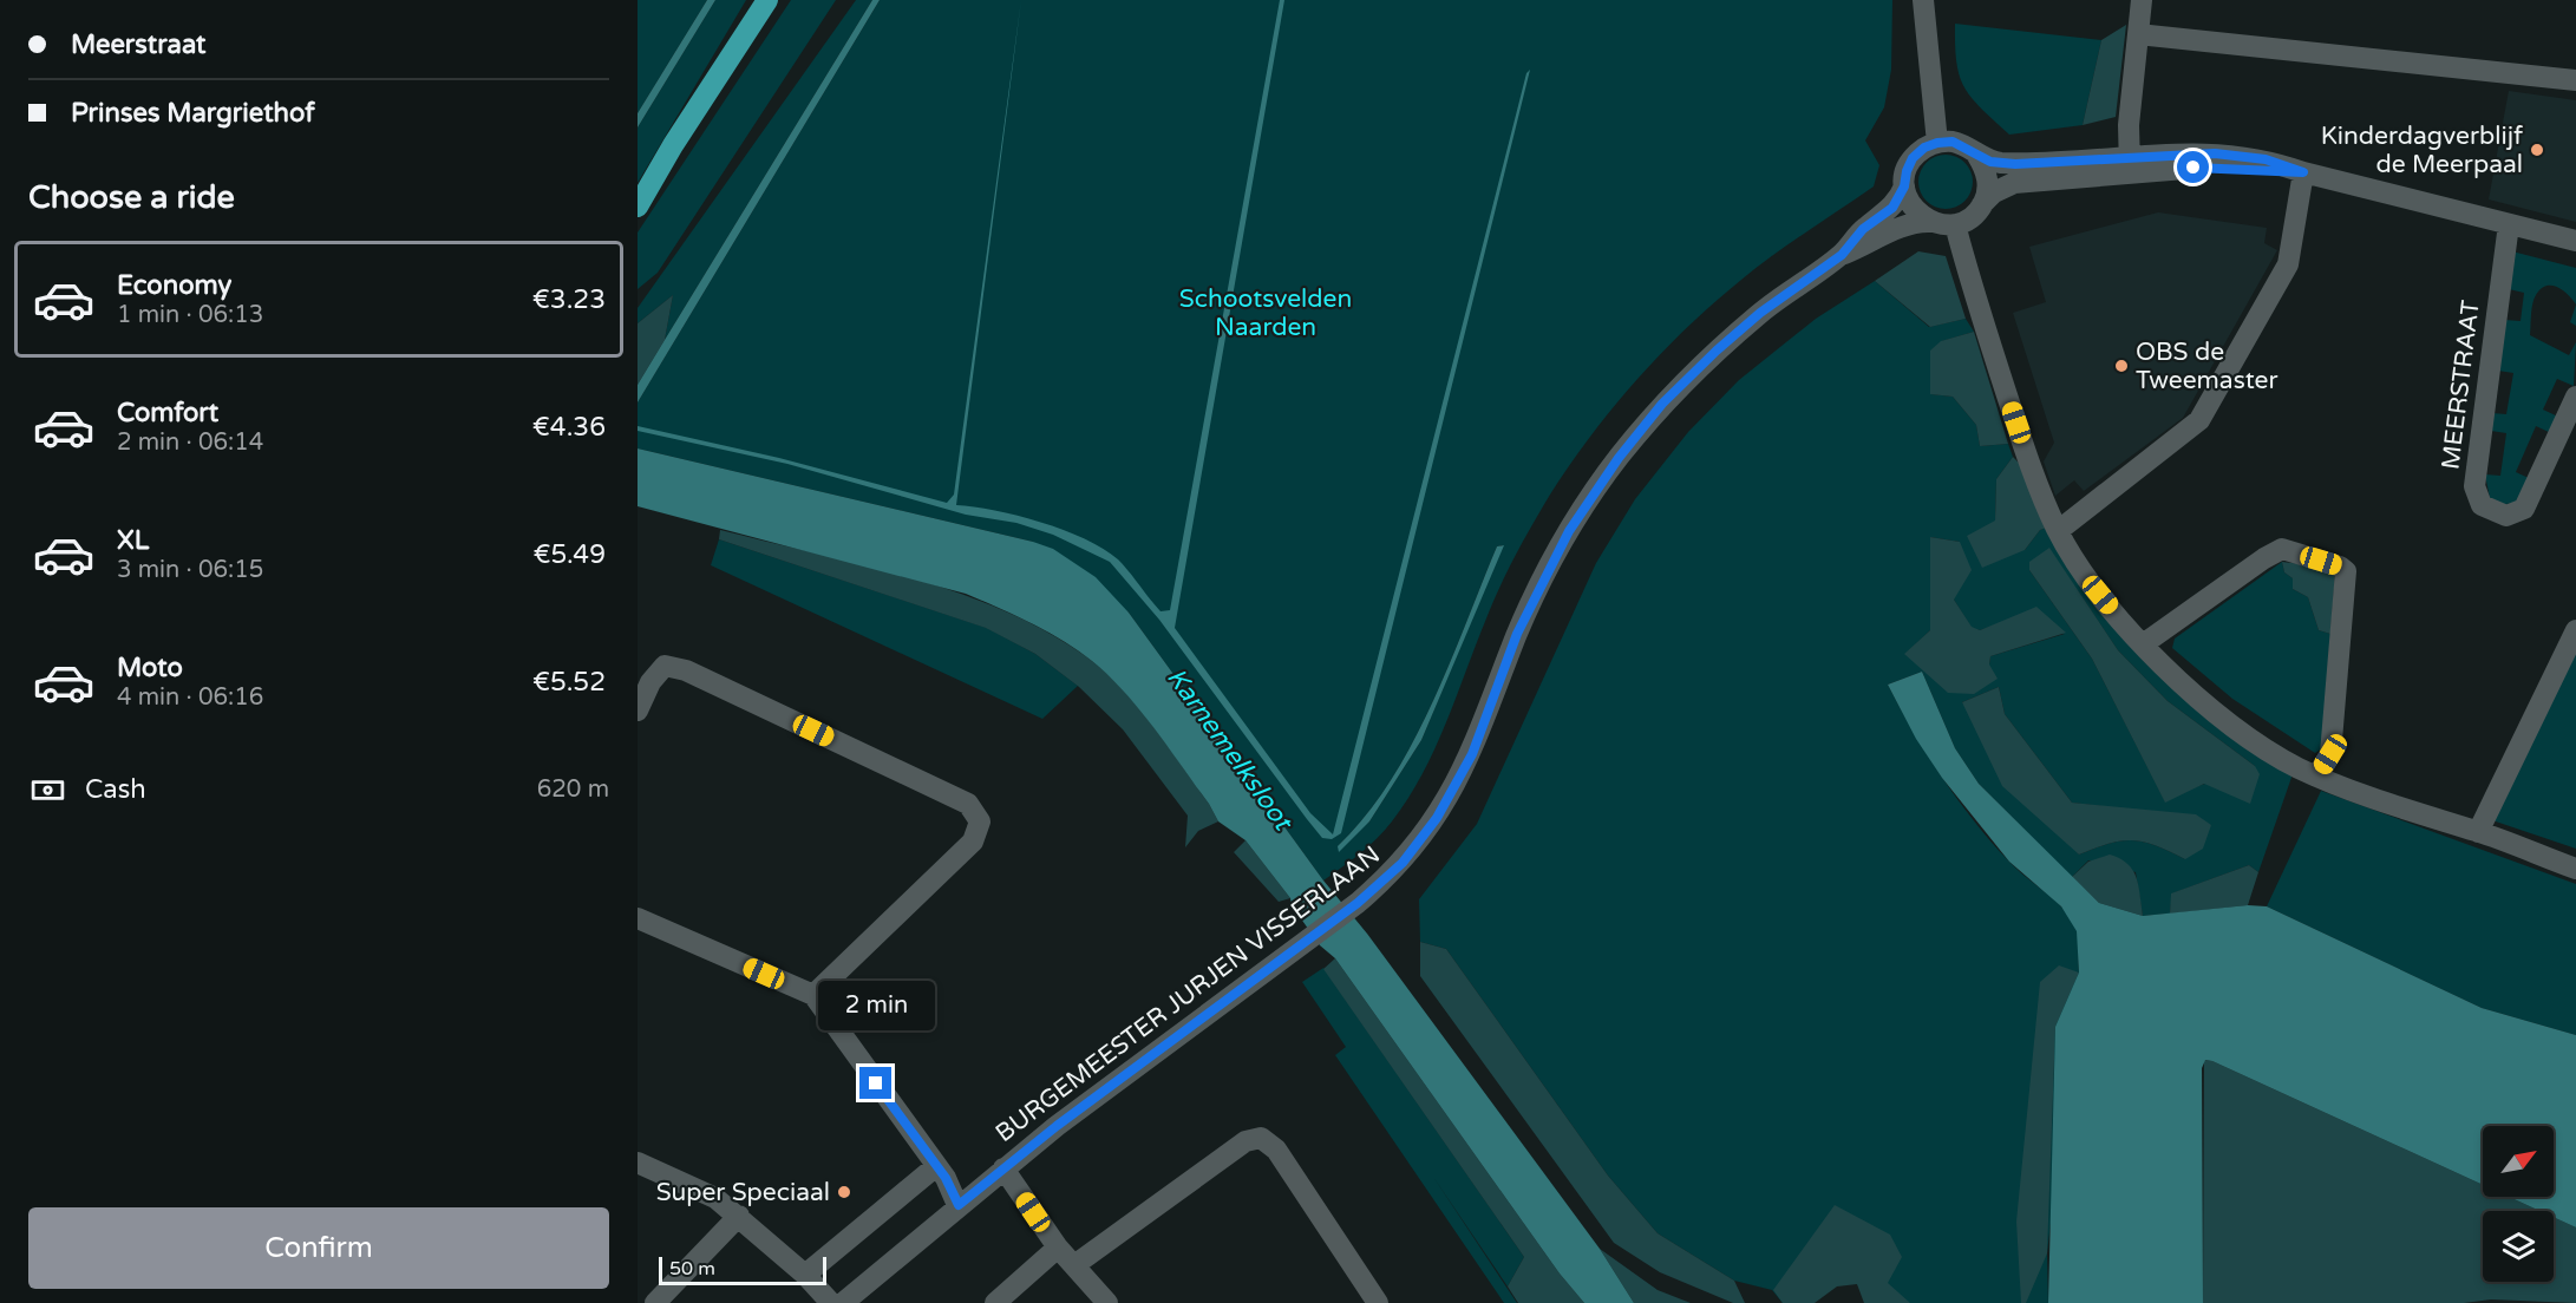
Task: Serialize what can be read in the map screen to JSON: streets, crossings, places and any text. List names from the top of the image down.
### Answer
{
  "streets": {
    "street": ["MEERSTRAAT", "BURGEMEESTER JURJEN VISSERLAAN"]
  },
  "water": ["Karnemelksloot"],
  "parks": ["Schootsvelden Naarden"],
  "places": ["Kinderdagverblijf de Meerpaal", "OBS de Tweemaster", "Super Speciaal"],
  "scale_bar": "50 m",
  "north": "top right",
  "page": {
    "banner": ["Meerstraat", "Prinses Margriethof"],
    "heading": "Choose a ride",
    "list": [
      {
        "name": "Economy",
        "note": "1 min · 06:13",
        "value": "€3.23"
      },
      {
        "name": "Comfort",
        "note": "2 min · 06:14",
        "value": "€4.36"
      },
      {
        "name": "XL",
        "note": "3 min · 06:15",
        "value": "€5.49"
      },
      {
        "name": "Moto",
        "note": "4 min · 06:16",
        "value": "€5.52"
      }
    ],
    "pay": ["Cash", "620 m"],
    "bubble": "2 min",
    "buttons": "Confirm",
    "scale": "50 m"
  }
}
